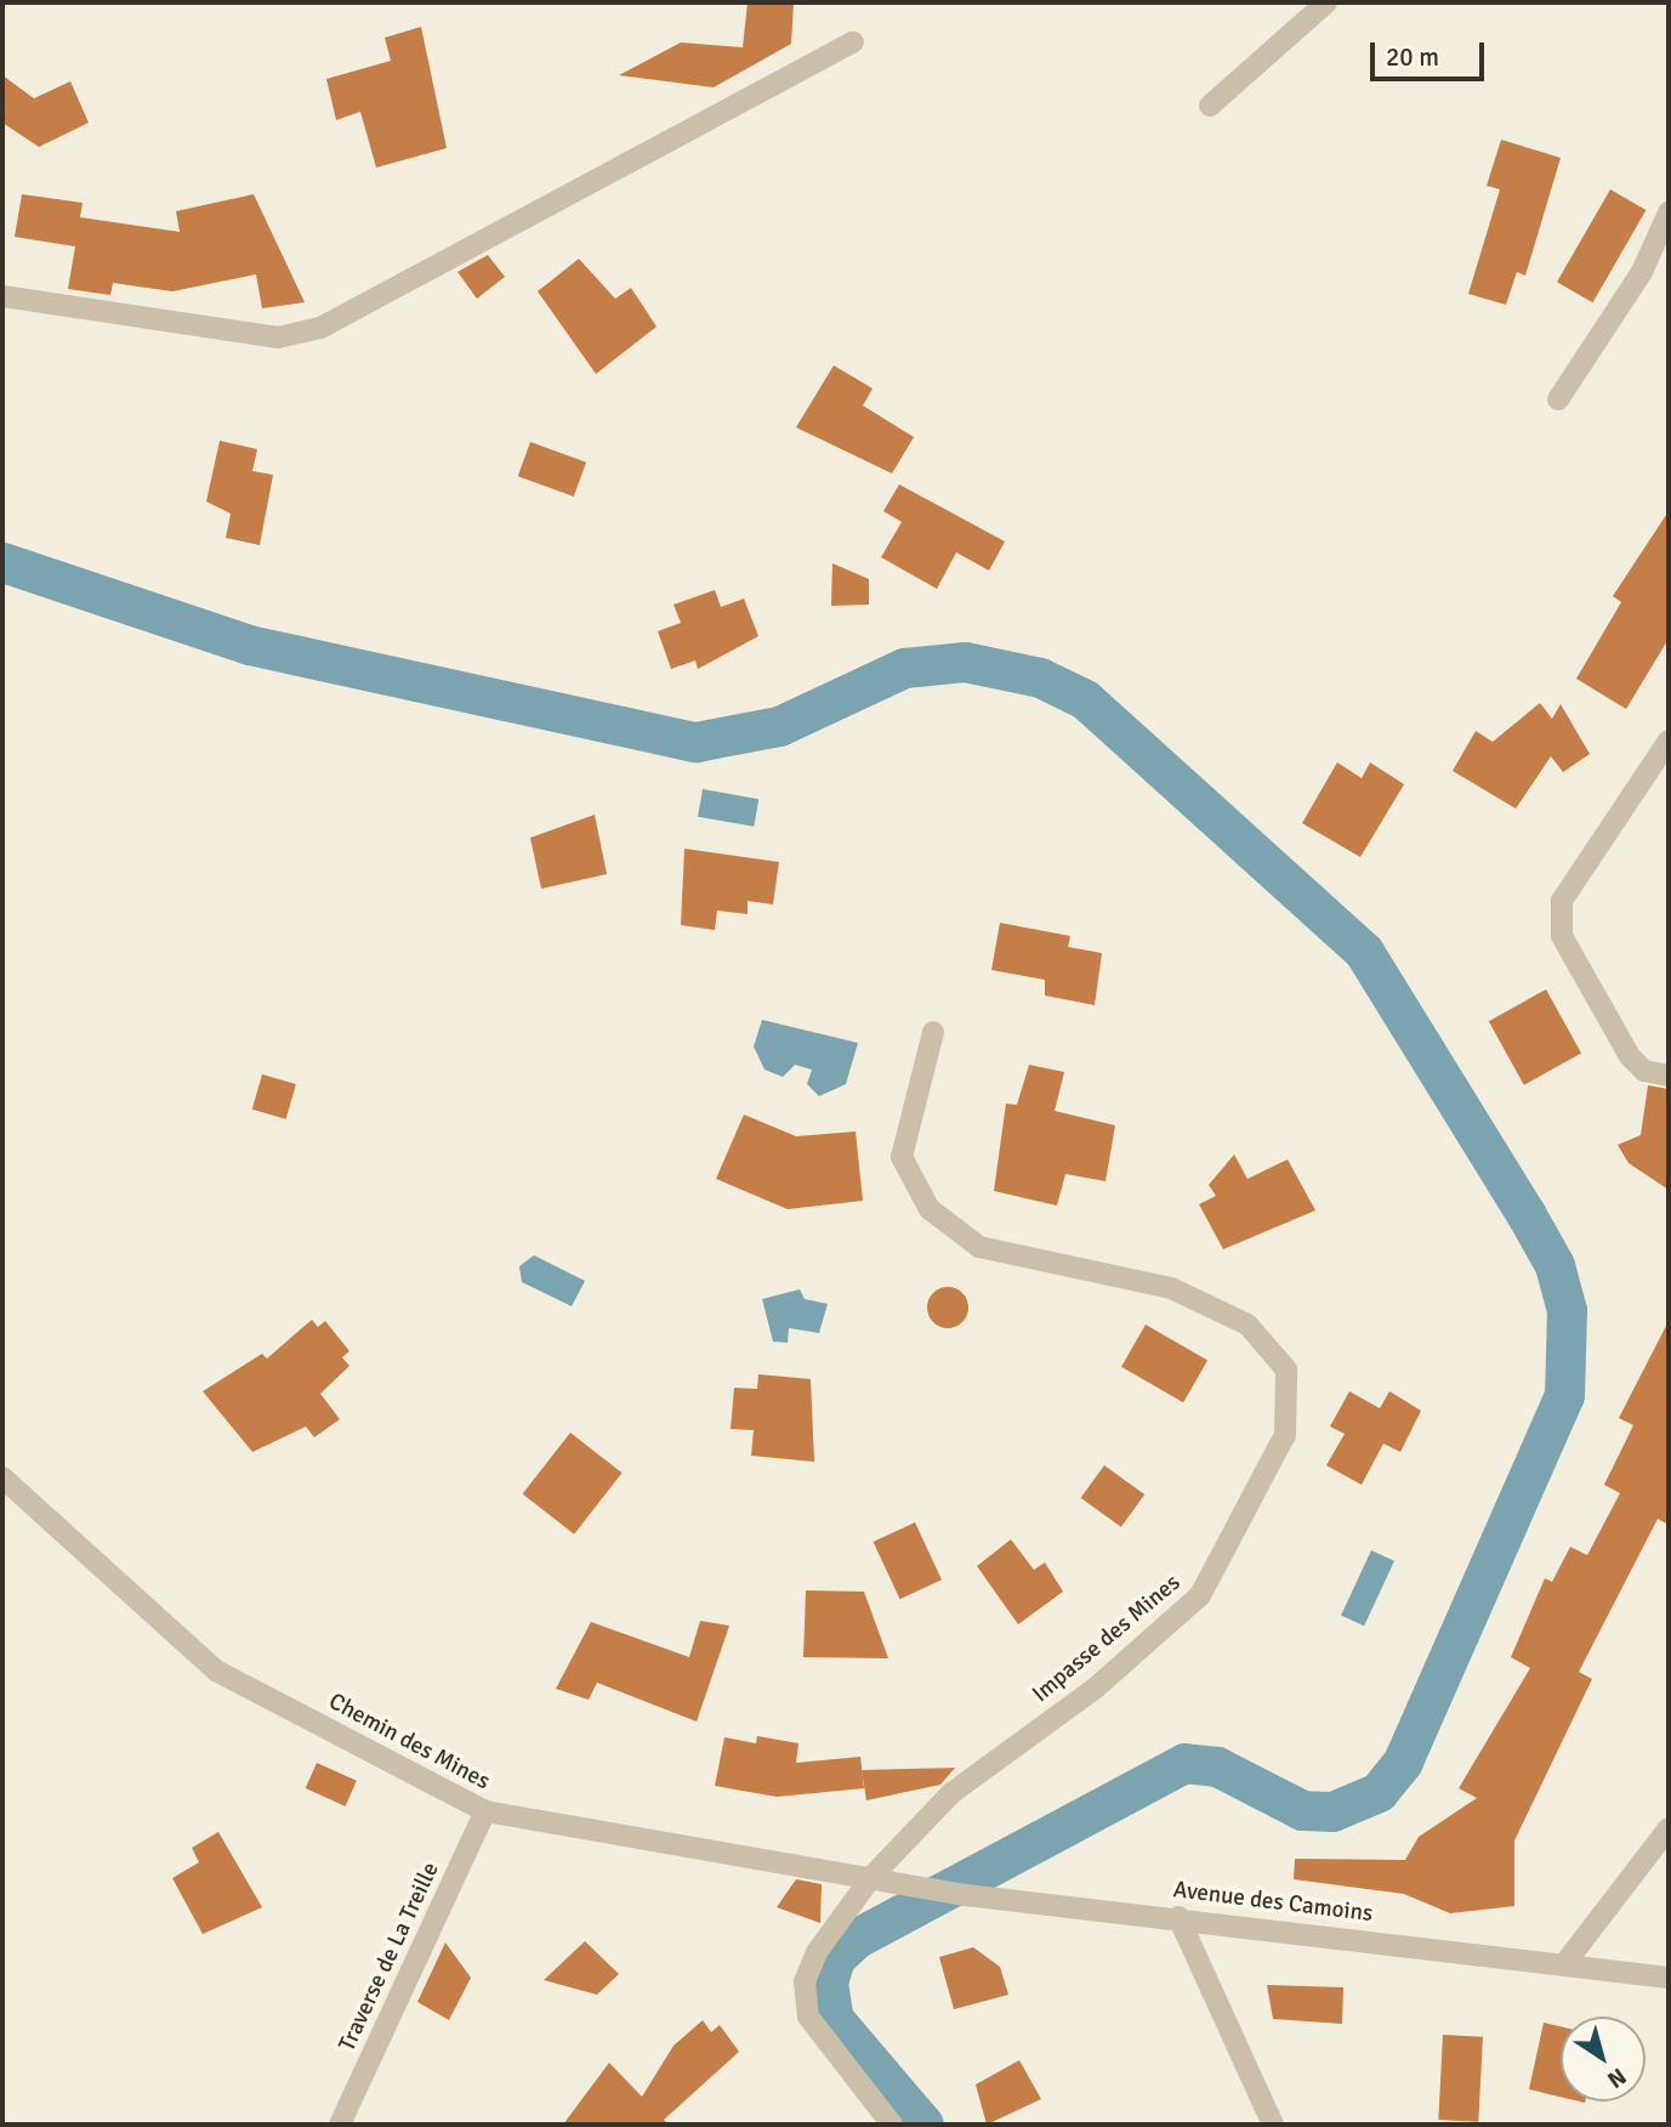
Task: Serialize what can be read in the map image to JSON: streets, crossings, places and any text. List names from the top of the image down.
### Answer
{
  "streets": {
    "street": [
      "Impasse des Mines",
      "Chemin des Mines",
      "Avenue des Camoins",
      "Traverse de La Treille"
    ]
  },
  "crossings": [
    ["Impasse des Mines", "Chemin des Mines"],
    ["Impasse des Mines", "Avenue des Camoins"],
    ["Chemin des Mines", "Avenue des Camoins"],
    ["Chemin des Mines", "Traverse de La Treille"]
  ],
  "scale_bar": "20 m",
  "north": "bottom right"
}
